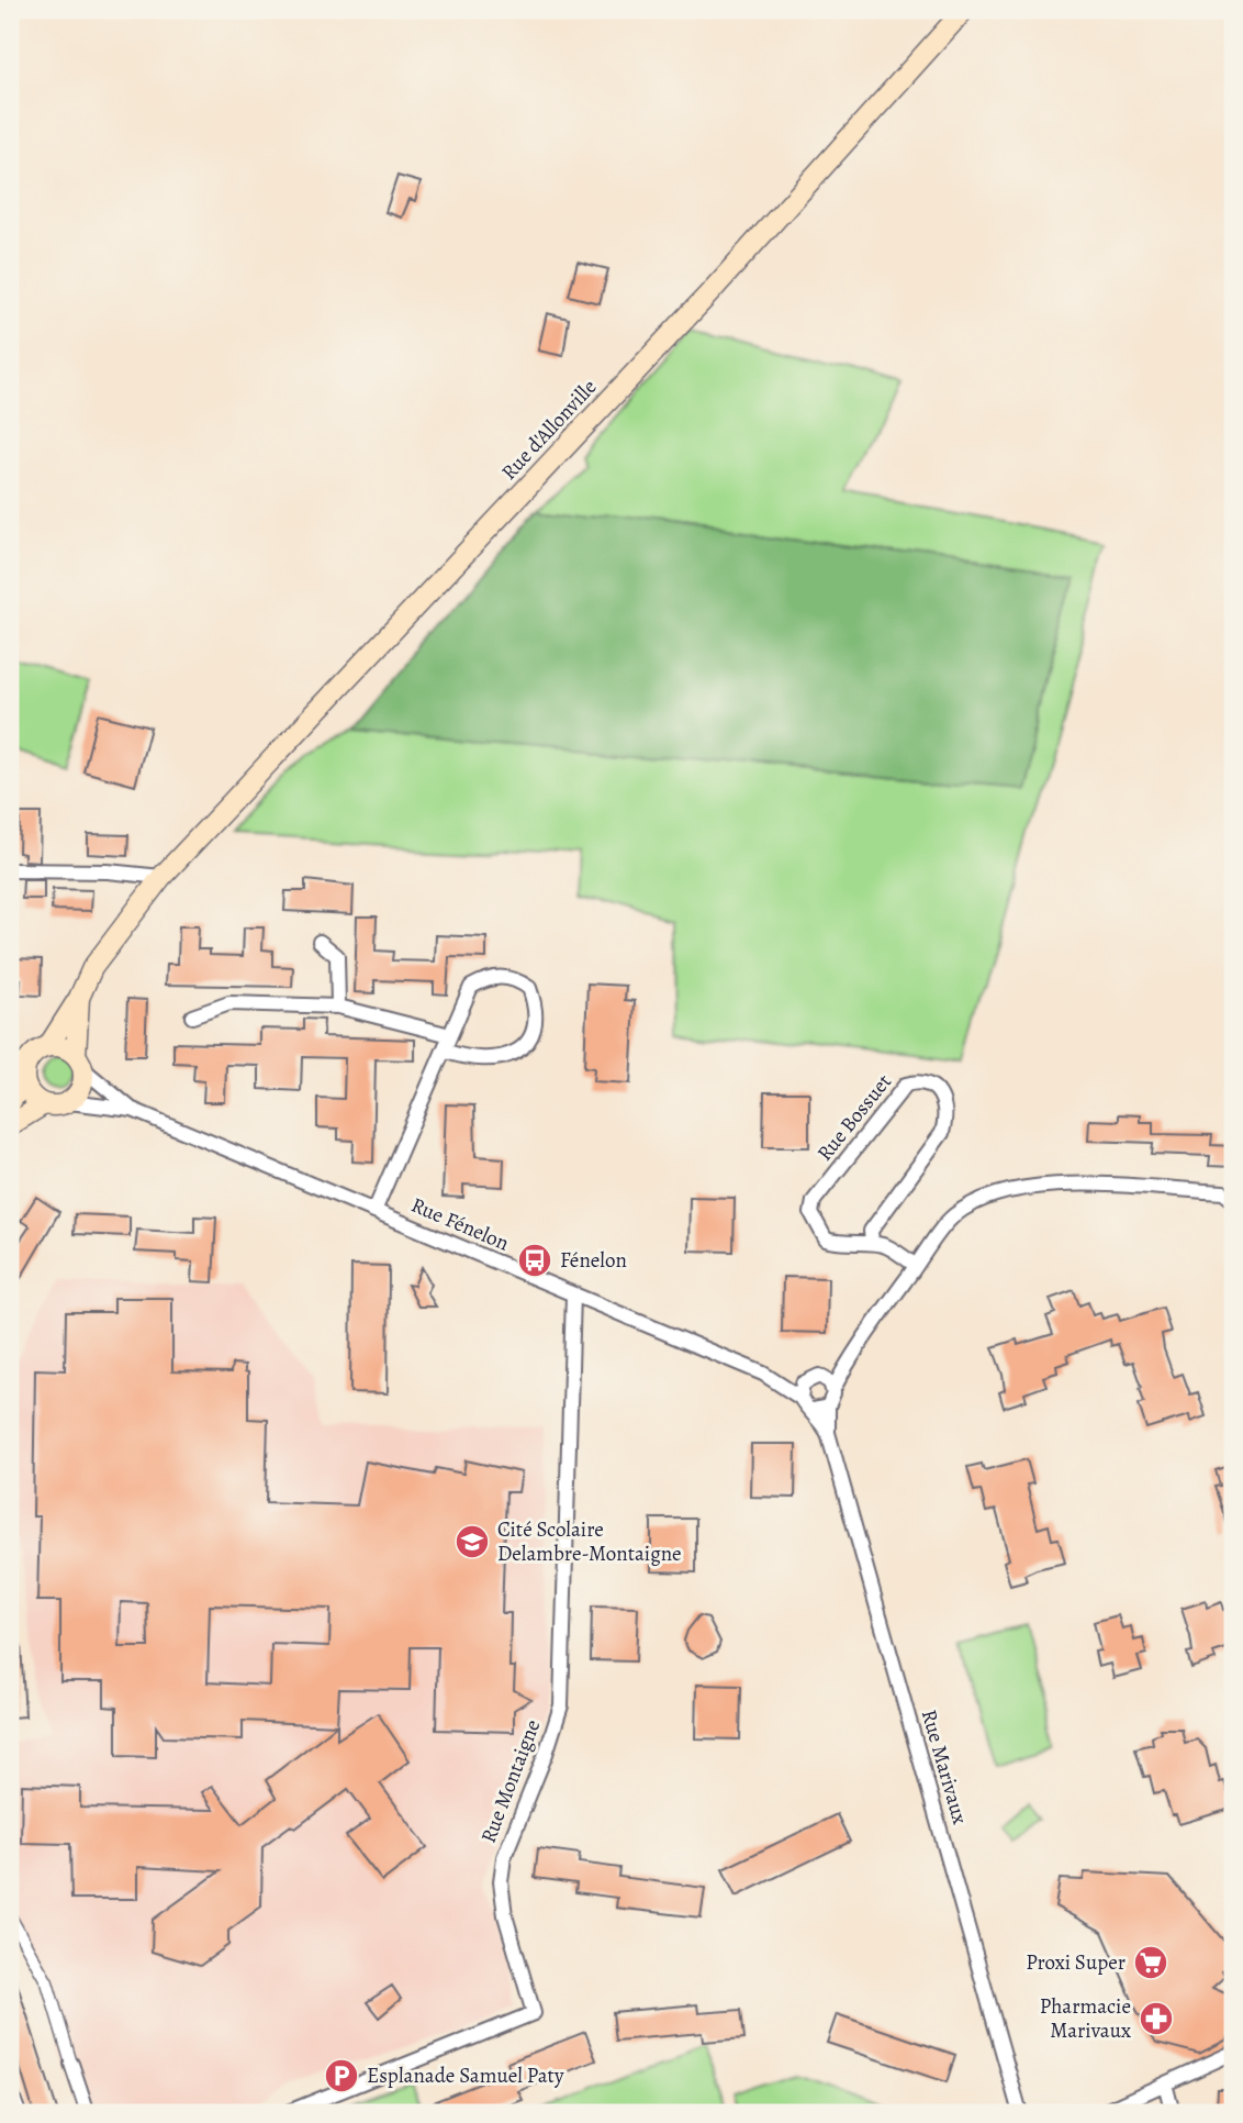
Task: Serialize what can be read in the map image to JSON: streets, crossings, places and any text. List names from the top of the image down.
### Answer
{
  "streets": {
    "main road": ["Rue d'Allonville"],
    "street": [
      "Rue Bossuet",
      "Rue Fénelon",
      "Rue Marivaux",
      "Rue Montaigne"
    ]
  },
  "crossings": [
    ["Rue d'Allonville", "Rue Fénelon"],
    ["Rue Fénelon", "Rue Marivaux"],
    ["Rue Fénelon", "Rue Montaigne"]
  ],
  "places": {
    "bus stop": ["Fénelon"],
    "school or university": ["Cité Scolaire Delambre-Montaigne"],
    "supermarket": ["Proxi Super"],
    "pharmacy": ["Pharmacie Marivaux"],
    "parking": ["Esplanade Samuel Paty"]
  }
}
